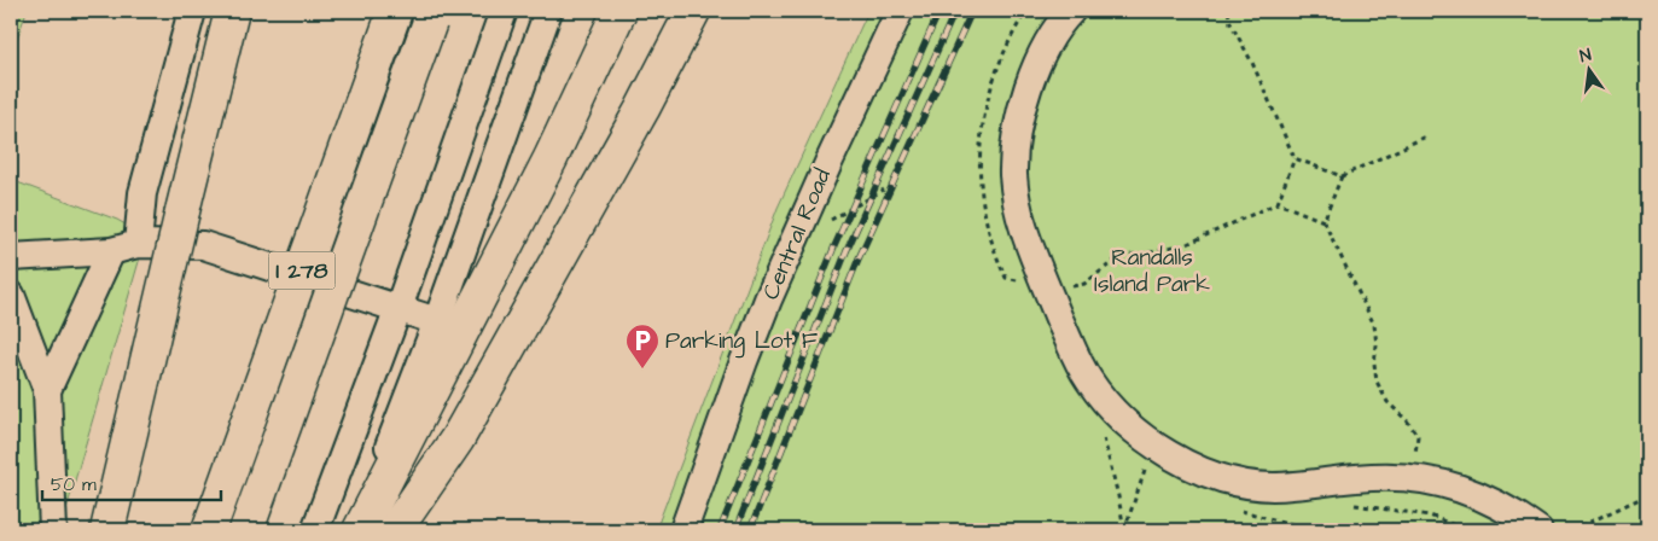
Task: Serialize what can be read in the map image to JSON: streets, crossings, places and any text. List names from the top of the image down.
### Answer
{
  "streets": {
    "highway": ["I 278"],
    "street": ["Central Road"]
  },
  "parks": ["Randalls Island Park"],
  "places": {
    "parking": ["Parking Lot F"]
  },
  "scale_bar": "50 m",
  "north": "top"
}
